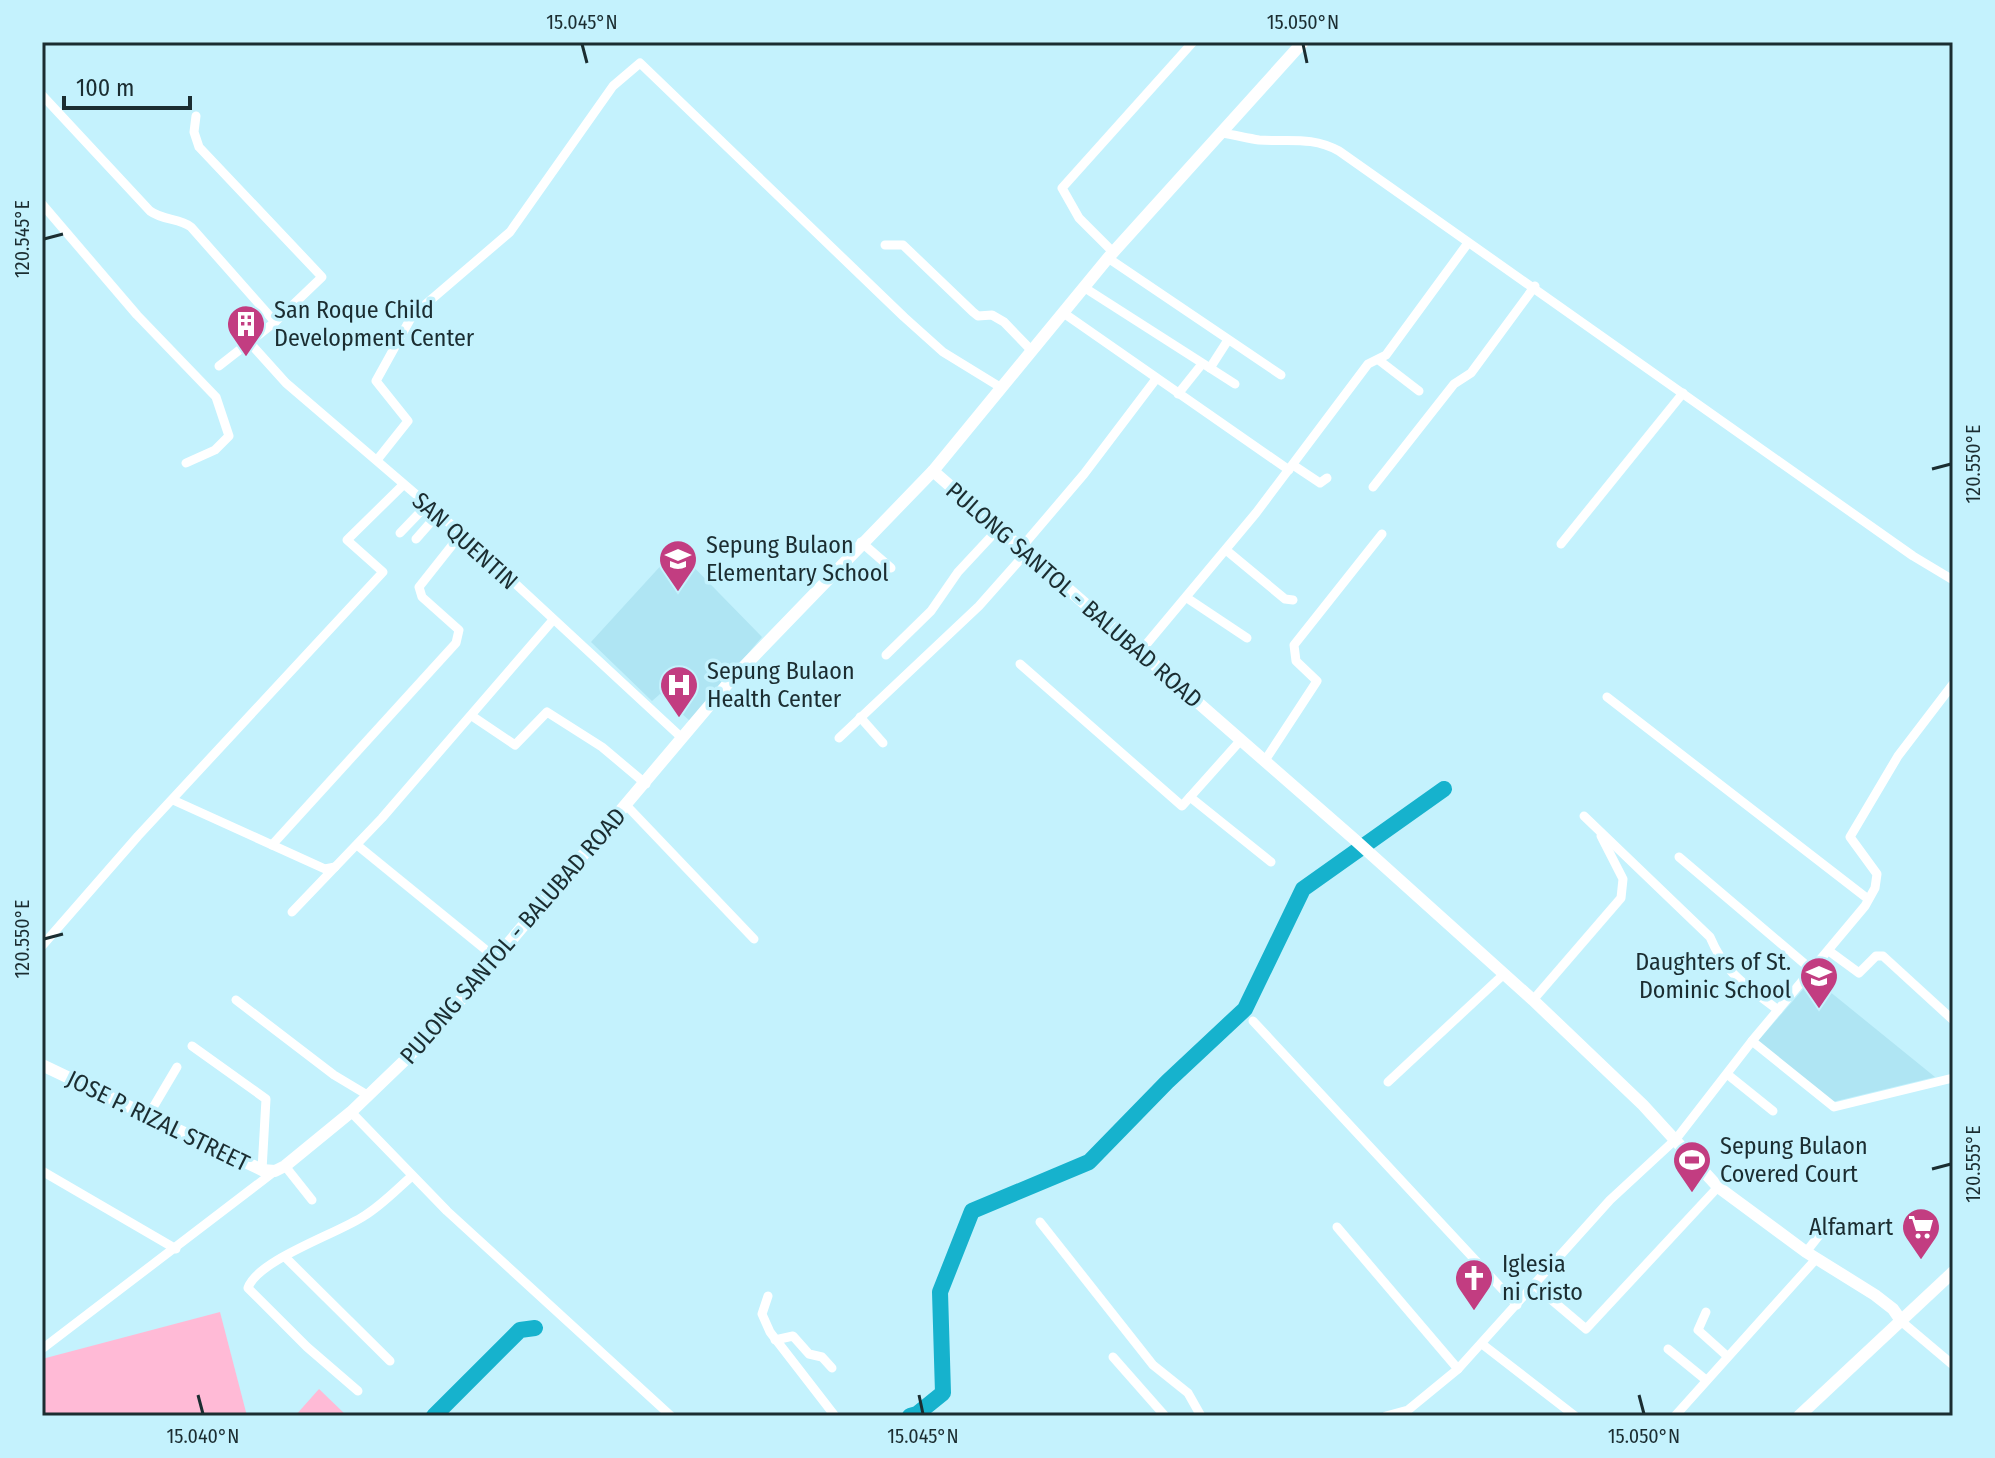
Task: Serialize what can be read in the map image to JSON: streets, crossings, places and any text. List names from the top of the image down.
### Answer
{
  "streets": {
    "street": ["SAN QUENTIN", "PULONG SANTOL - BALUBAD ROAD", "JOSE P. RIZAL STREET"]
  },
  "crossings": [
    ["SAN QUENTIN", "PULONG SANTOL - BALUBAD ROAD"],
    ["PULONG SANTOL - BALUBAD ROAD", "JOSE P. RIZAL STREET"]
  ],
  "places": {
    "building": ["San Roque Child Development Center"],
    "school or university": ["Sepung Bulaon Elementary School", "Daughters of St. Dominic School"],
    "hospital": ["Sepung Bulaon Health Center"],
    "sports": ["Sepung Bulaon Covered Court"],
    "supermarket": ["Alfamart"],
    "church": ["Iglesia ni Cristo"]
  },
  "scale_bar": "100 m",
  "coordinates": [
    "15.045°N",
    "15.050°N",
    "120.545°E",
    "120.550°E",
    "120.555°E",
    "15.040°N"
  ]
}
